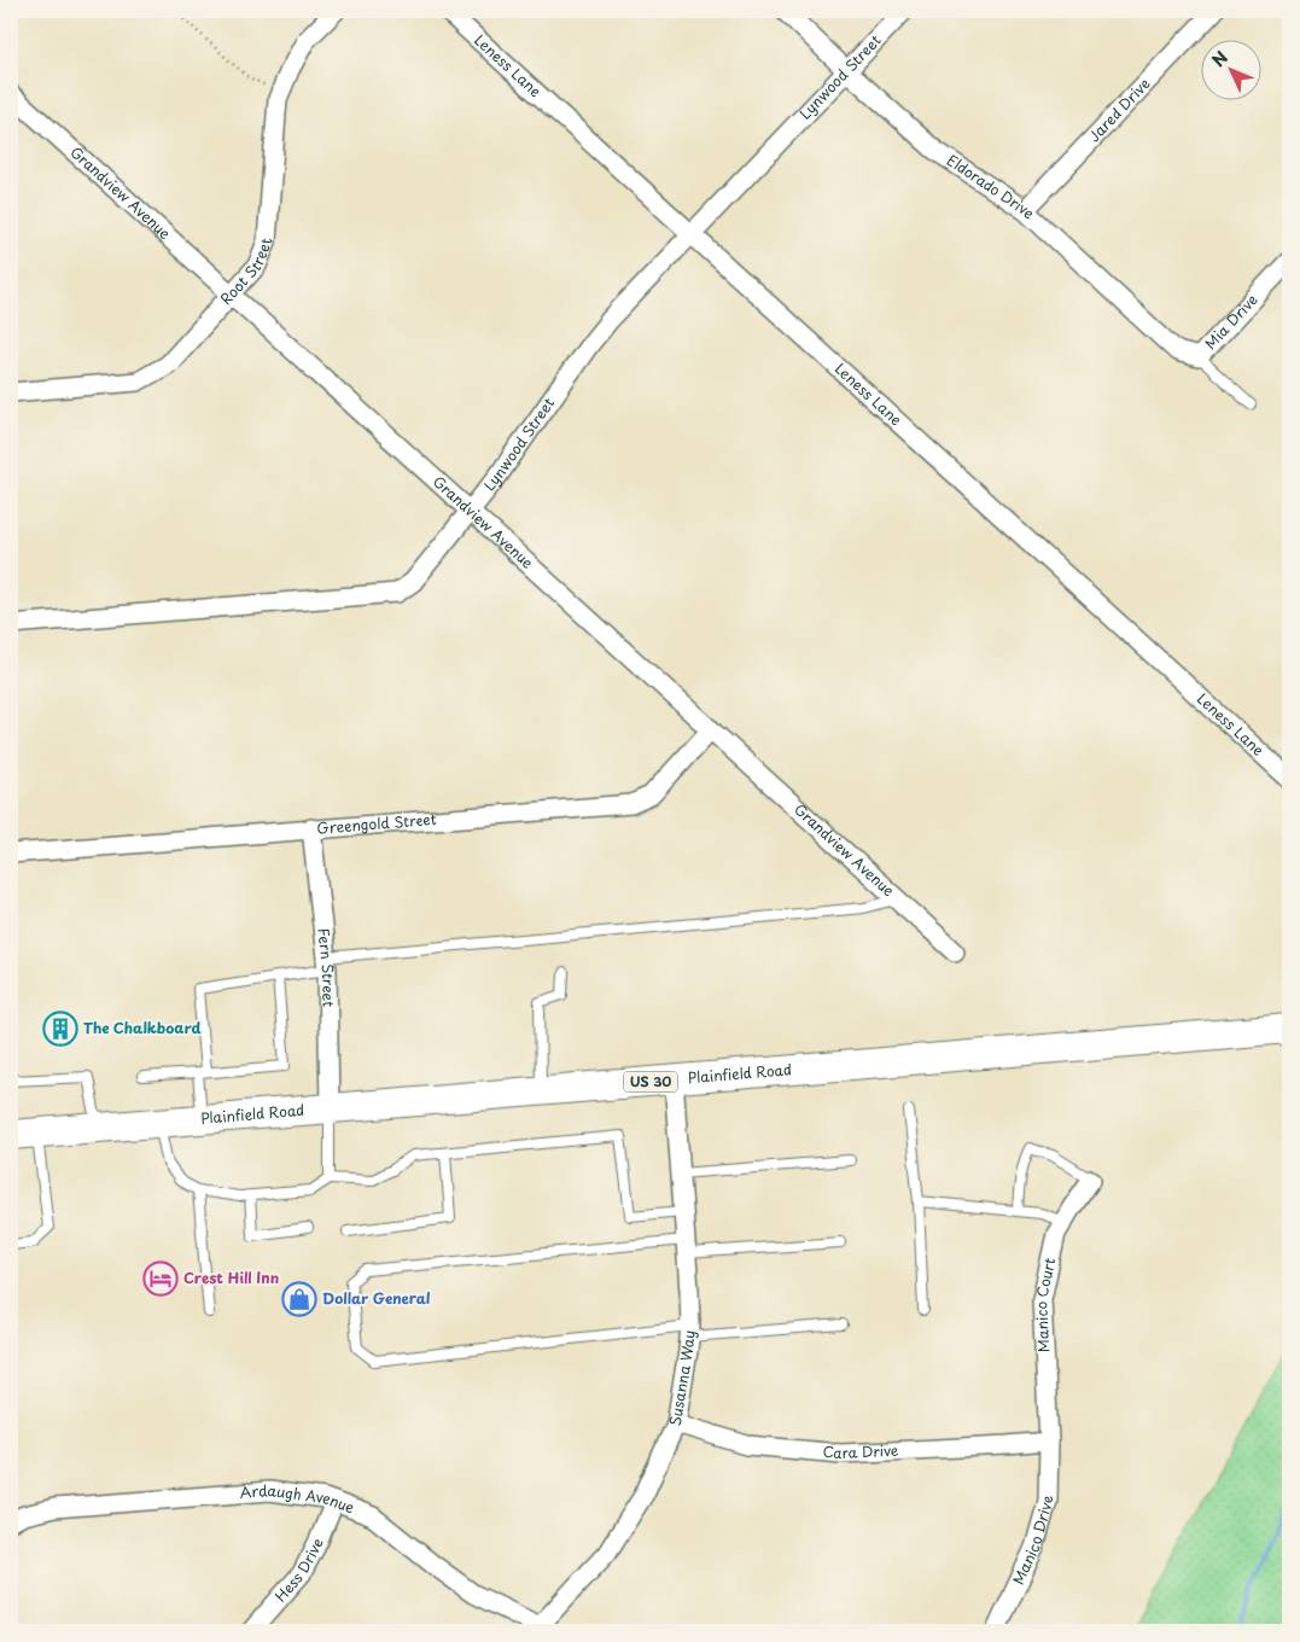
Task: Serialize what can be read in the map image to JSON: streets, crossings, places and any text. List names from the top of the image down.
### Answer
{
  "streets": {
    "main road": ["Plainfield Road", "US 30"],
    "street": [
      "Leness Lane",
      "Lynwood Street",
      "Jared Drive",
      "Eldorado Drive",
      "Grandview Avenue",
      "Root Street",
      "Mia Drive",
      "Greengold Street",
      "Fern Street",
      "Manico Court",
      "Susanna Way",
      "Cara Drive",
      "Ardaugh Avenue",
      "Manico Drive",
      "Hess Drive"
    ]
  },
  "crossings": [
    ["Leness Lane", "Lynwood Street"],
    ["Lynwood Street", "Eldorado Drive"],
    ["Lynwood Street", "Grandview Avenue"],
    ["Jared Drive", "Eldorado Drive"],
    ["Eldorado Drive", "Mia Drive"],
    ["Grandview Avenue", "Root Street"],
    ["Grandview Avenue", "Greengold Street"],
    ["Greengold Street", "Fern Street"],
    ["Fern Street", "Plainfield Road"],
    ["Plainfield Road", "Susanna Way"],
    ["Manico Court", "Cara Drive"],
    ["Manico Court", "Manico Drive"],
    ["Susanna Way", "Cara Drive"],
    ["Susanna Way", "Ardaugh Avenue"],
    ["Cara Drive", "Manico Drive"],
    ["Ardaugh Avenue", "Hess Drive"]
  ],
  "places": {
    "building": ["The Chalkboard"],
    "hotel": ["Crest Hill Inn"],
    "shop": ["Dollar General"]
  },
  "north": "top left"
}
